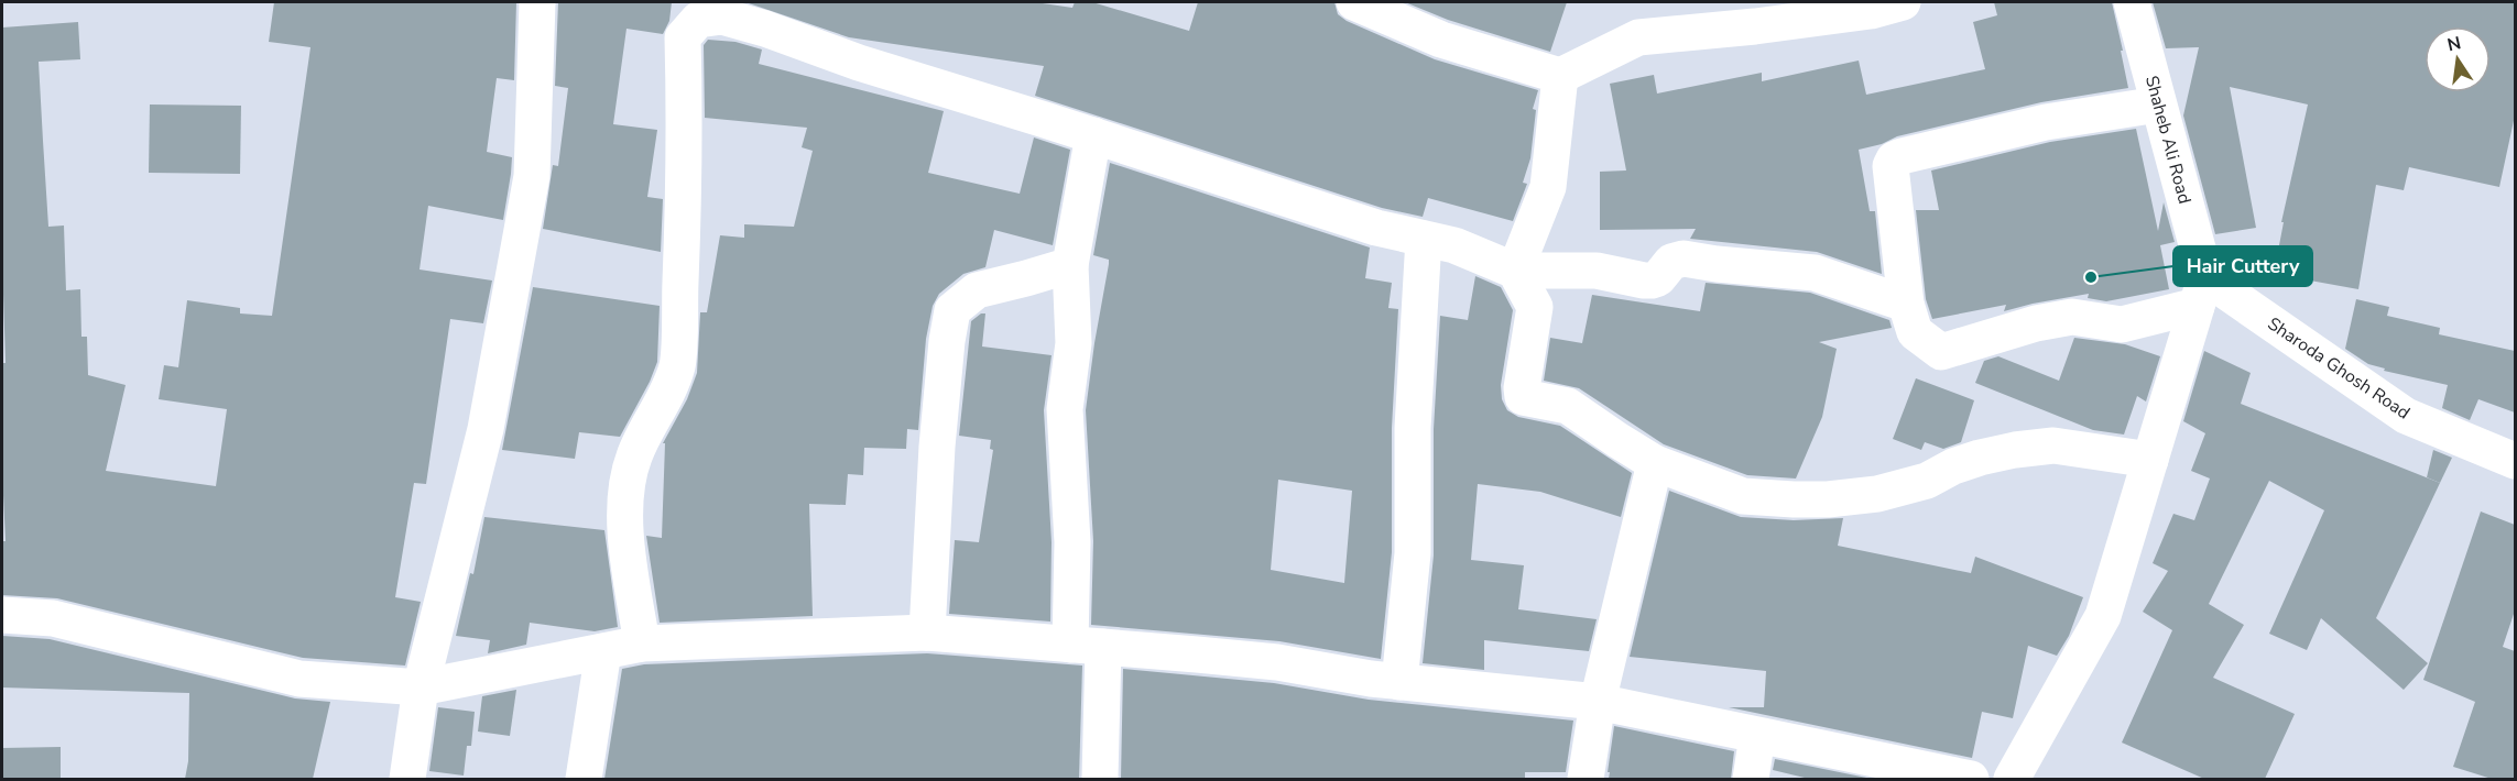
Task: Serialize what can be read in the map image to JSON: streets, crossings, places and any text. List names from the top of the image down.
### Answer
{
  "streets": {
    "street": ["Shaheb Ali Road", "Sharoda Ghosh Road"]
  },
  "crossings": [
    ["Shaheb Ali Road", "Sharoda Ghosh Road"]
  ],
  "places": ["Hair Cuttery"],
  "north": "top"
}
